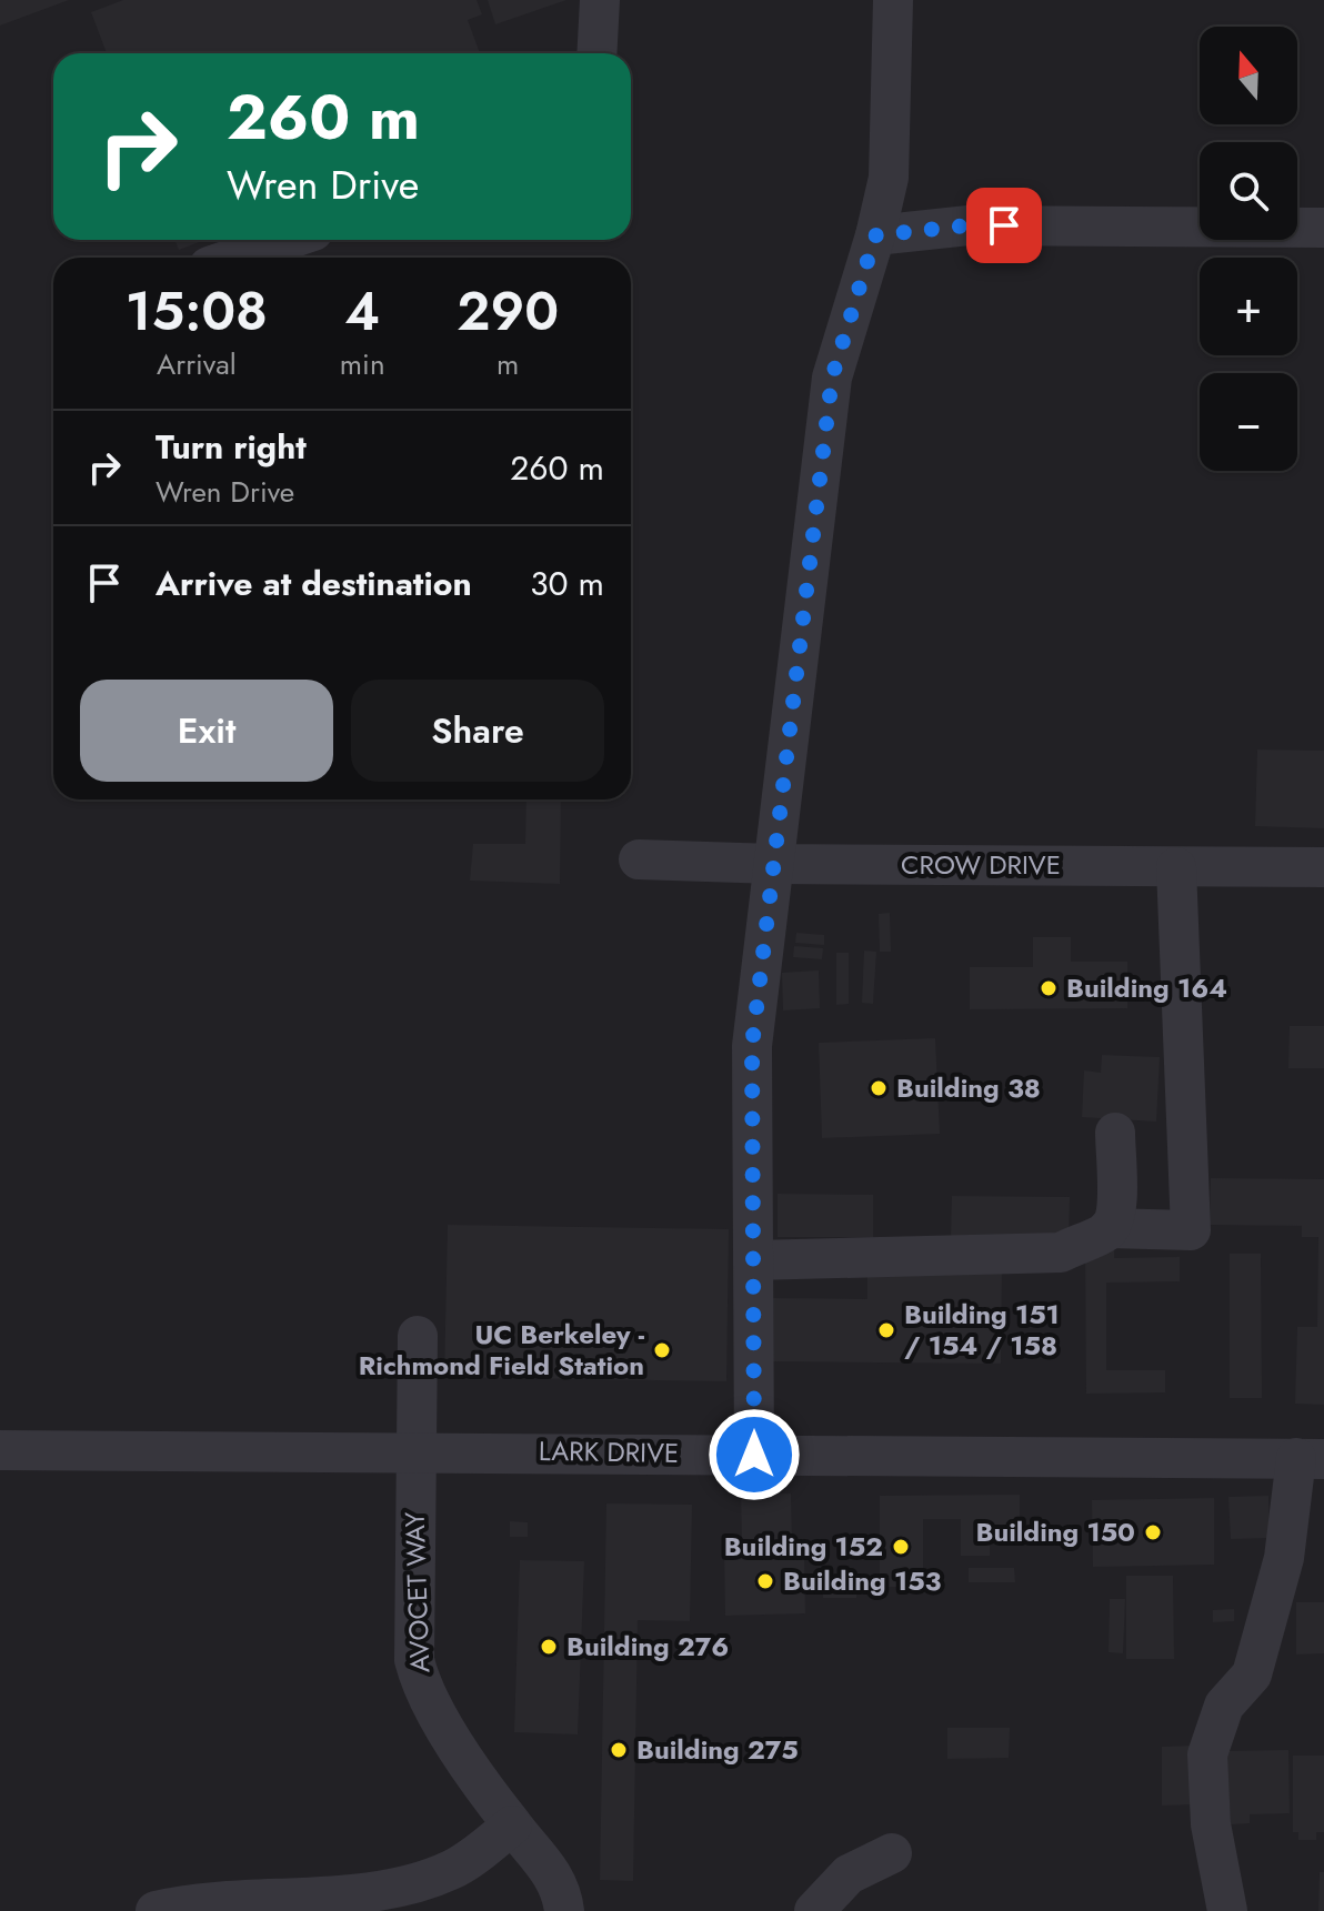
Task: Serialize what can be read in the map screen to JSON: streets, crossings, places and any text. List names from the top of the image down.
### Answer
{
  "streets": {
    "street": ["CROW DRIVE", "LARK DRIVE", "AVOCET WAY"]
  },
  "crossings": [
    ["LARK DRIVE", "AVOCET WAY"]
  ],
  "places": [
    "Building 164",
    "Building 38",
    "Building 151 / 154 / 158",
    "UC Berkeley - Richmond Field Station",
    "Building 150",
    "Building 152",
    "Building 153",
    "Building 276",
    "Building 275"
  ],
  "north": "top",
  "page": {
    "map_buttons": ["+", "−"],
    "turn": ["260 m", "Wren Drive"],
    "eta": [
      "15:08",
      "Arrival",
      "4",
      "min",
      "290",
      "m"
    ],
    "list": [
      {
        "name": "Turn right",
        "note": "Wren Drive",
        "value": "260 m"
      },
      {
        "name": "Arrive at destination",
        "value": "30 m"
      }
    ],
    "buttons": ["Exit", "Share"]
  }
}
